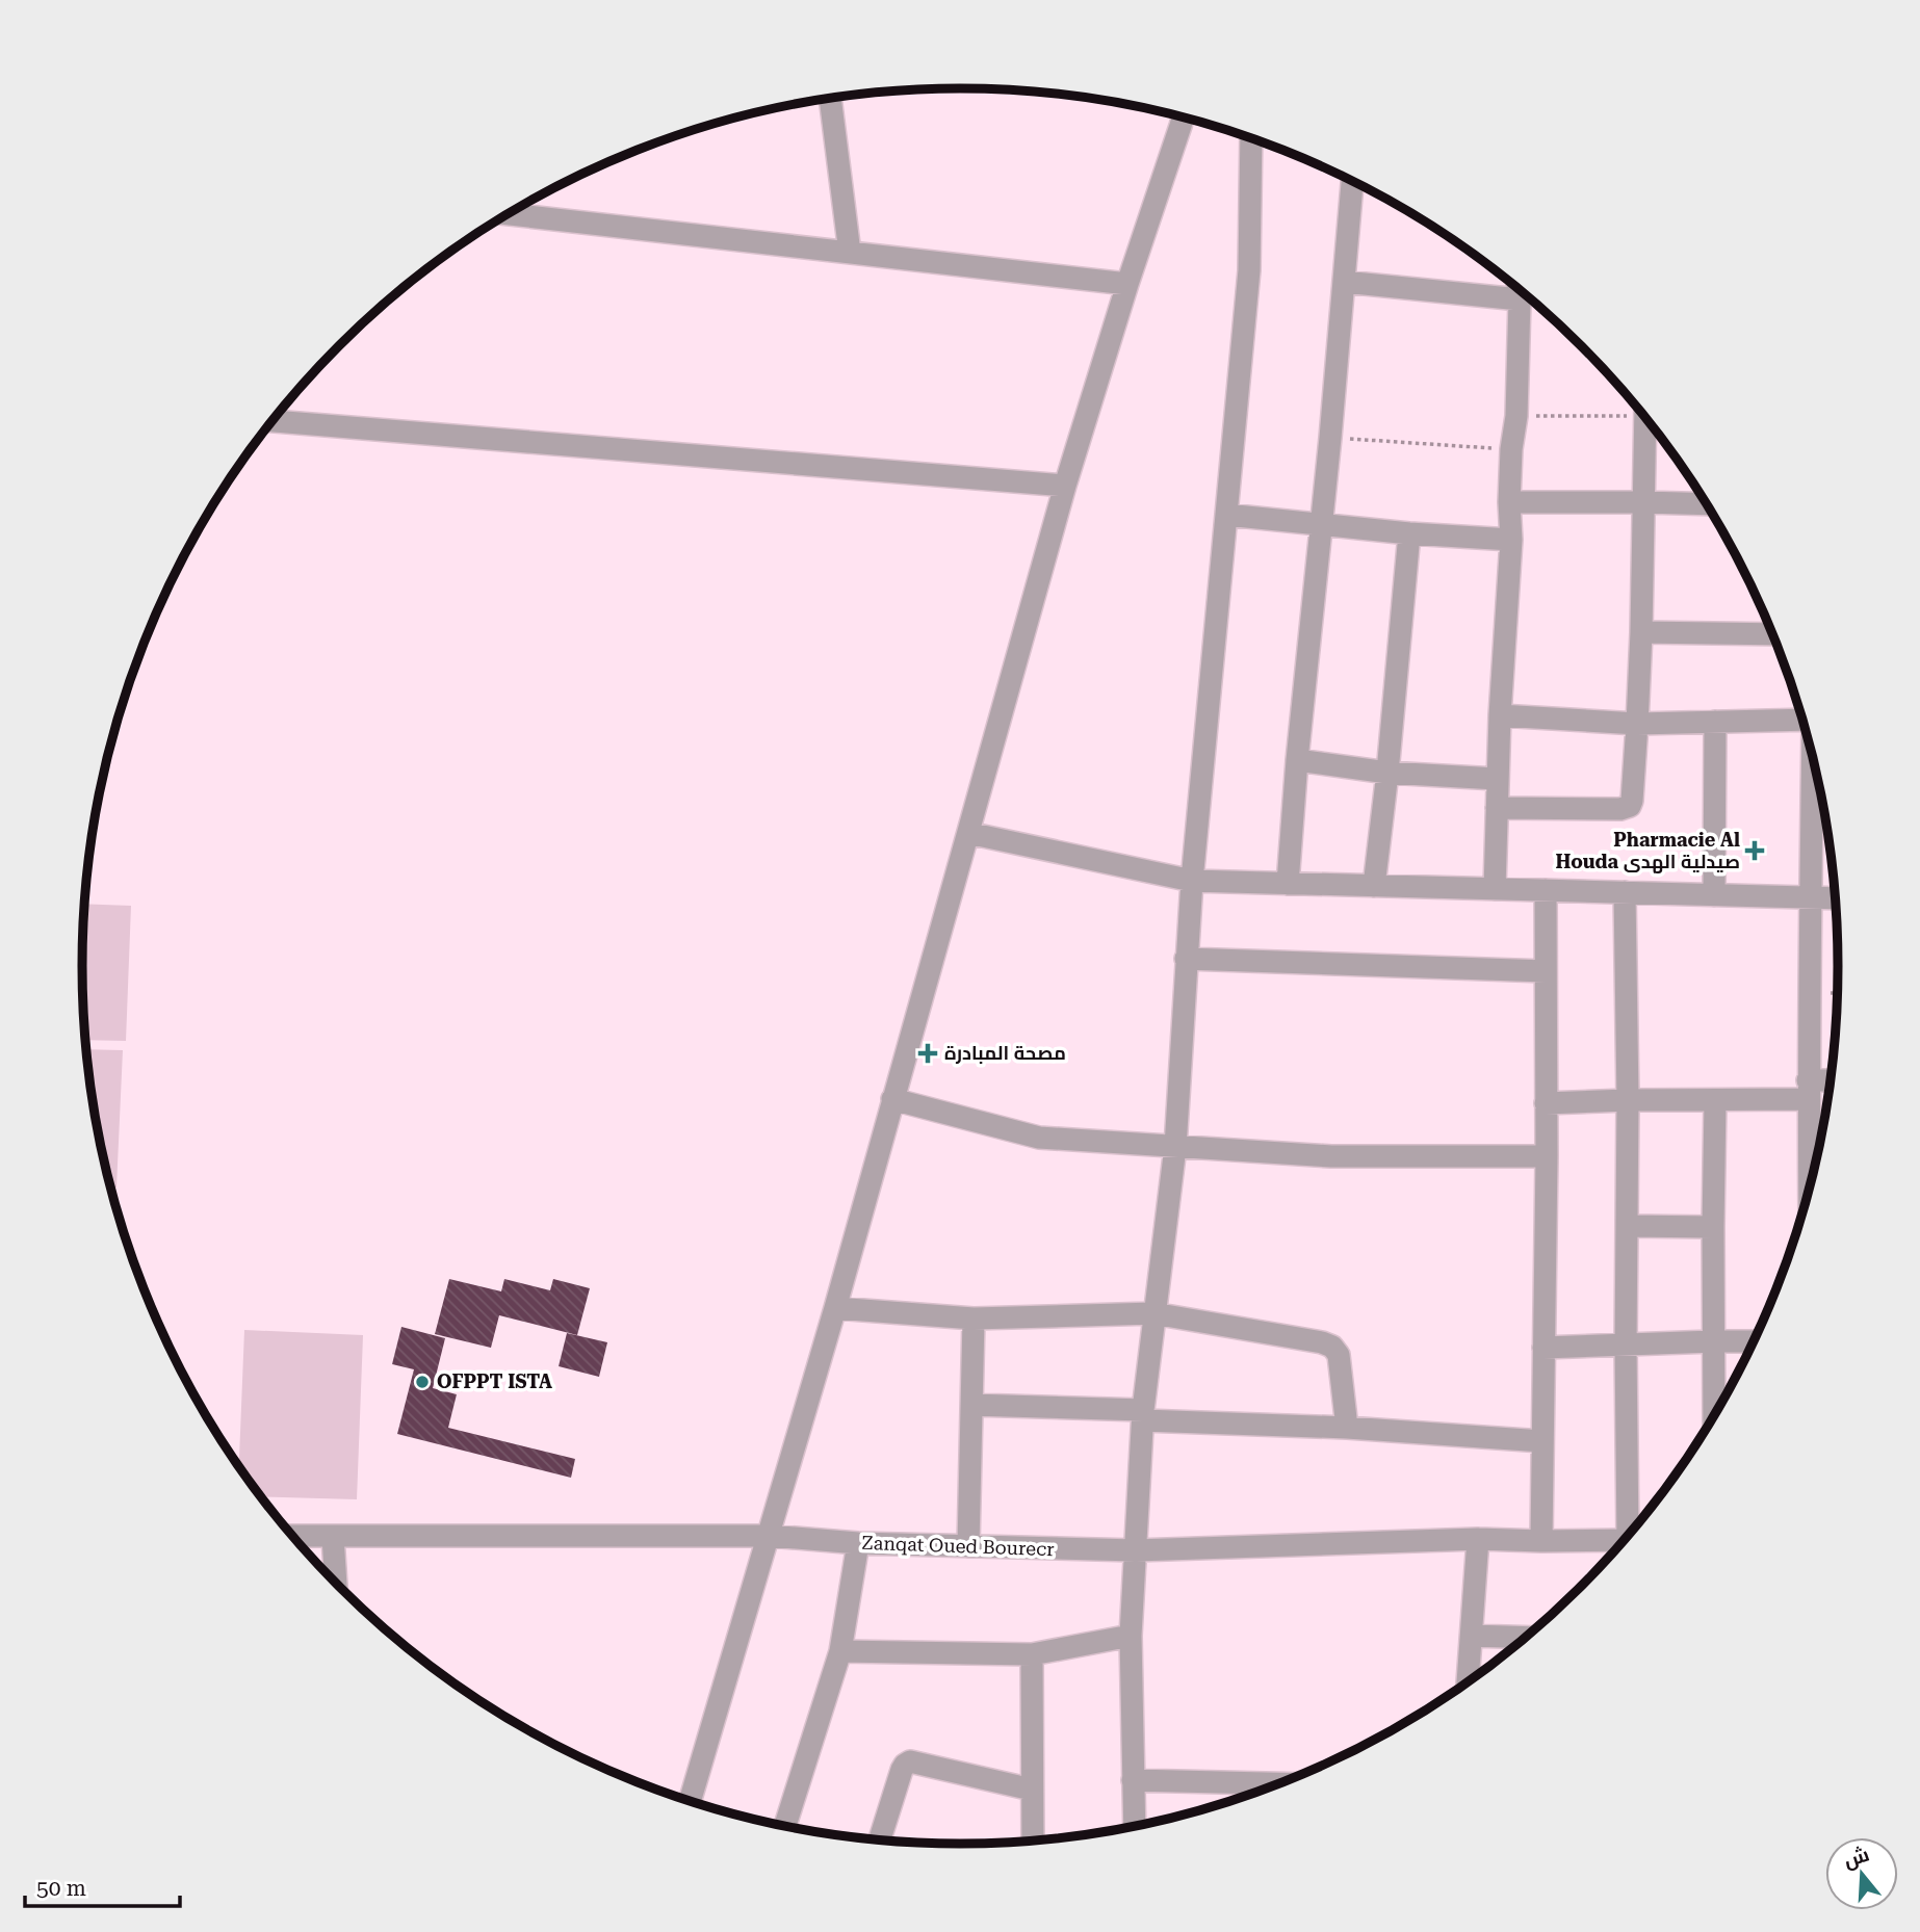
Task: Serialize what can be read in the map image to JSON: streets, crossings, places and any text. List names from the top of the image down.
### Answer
{
  "streets": {
    "street": ["Zanqat Oued Bourecr"]
  },
  "places": {
    "health": ["Pharmacie Al Houda صيدلية الهدى", "مصحة المبادرة"],
    "other": ["OFPPT ISTA"]
  },
  "scale_bar": "50 m",
  "north": "top"
}
